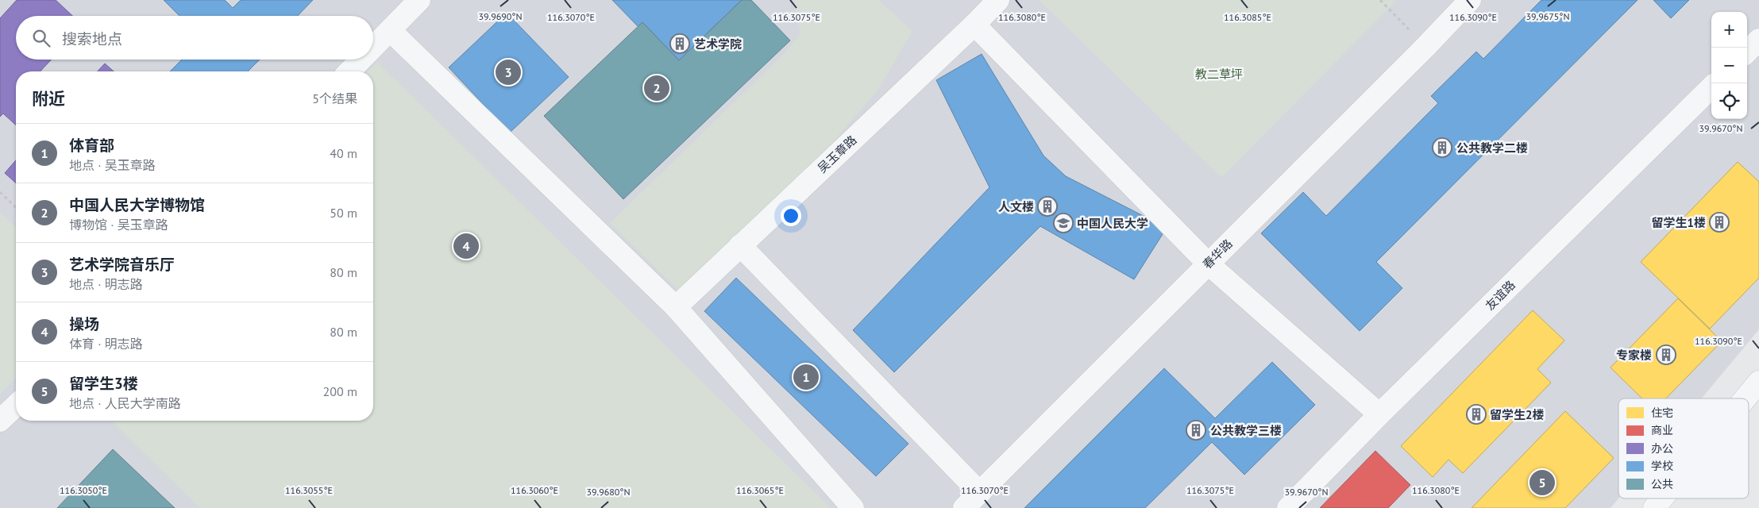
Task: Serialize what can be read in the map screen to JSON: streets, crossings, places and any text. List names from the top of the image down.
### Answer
{
  "streets": {
    "street": ["吴玉章路", "春华路", "友谊路"]
  },
  "parks": ["教二草坪"],
  "places": {
    "building": [
      "艺术学院",
      "公共教学二楼",
      "人文楼",
      "留学生1楼",
      "专家楼",
      "留学生2楼",
      "公共教学三楼"
    ],
    "school or university": ["中国人民大学"]
  },
  "legend": [
    "住宅",
    "商业",
    "办公",
    "学校",
    "公共"
  ],
  "page": {
    "map_buttons": ["+", "−"],
    "search": "搜索地点",
    "pins": [
      "3",
      "2",
      "4",
      "1",
      "5"
    ],
    "heading": ["附近", "5个结果"],
    "list": [
      {
        "mark": "1",
        "name": "体育部",
        "note": "地点 · 吴玉章路",
        "value": "40 m"
      },
      {
        "mark": "2",
        "name": "中国人民大学博物馆",
        "note": "博物馆 · 吴玉章路",
        "value": "50 m"
      },
      {
        "mark": "3",
        "name": "艺术学院音乐厅",
        "note": "地点 · 明志路",
        "value": "80 m"
      },
      {
        "mark": "4",
        "name": "操场",
        "note": "体育 · 明志路",
        "value": "80 m"
      },
      {
        "mark": "5",
        "name": "留学生3楼",
        "note": "地点 · 人民大学南路",
        "value": "200 m"
      }
    ]
  },
  "coordinates": [
    "39.9690°N",
    "39.9675°N",
    "116.3070°E",
    "116.3075°E",
    "116.3080°E",
    "116.3085°E",
    "116.3090°E",
    "39.9670°N",
    "116.3050°E",
    "116.3055°E",
    "116.3060°E",
    "116.3065°E",
    "39.9680°N"
  ]
}
